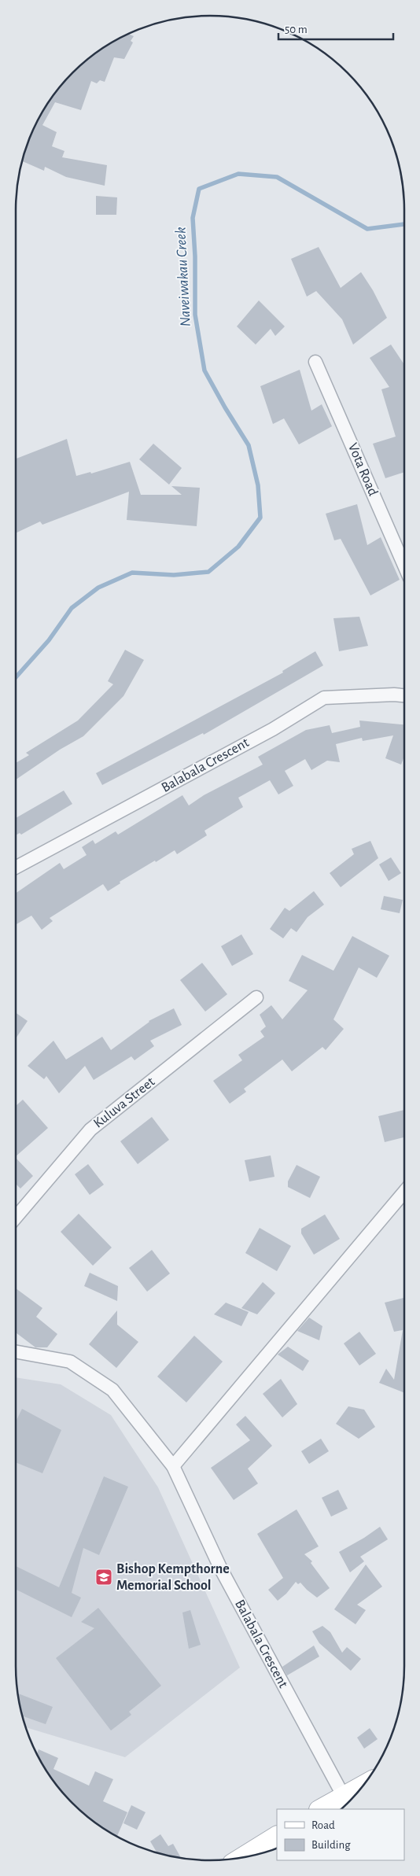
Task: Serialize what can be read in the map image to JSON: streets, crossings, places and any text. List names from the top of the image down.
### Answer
{
  "streets": {
    "street": ["Vota Road", "Balabala Crescent", "Kuluva Street"]
  },
  "water": ["Naveiwakau Creek"],
  "places": {
    "school or university": ["Bishop Kempthorne Memorial School"]
  },
  "legend": ["Road", "Building"],
  "scale_bar": "50 m"
}
